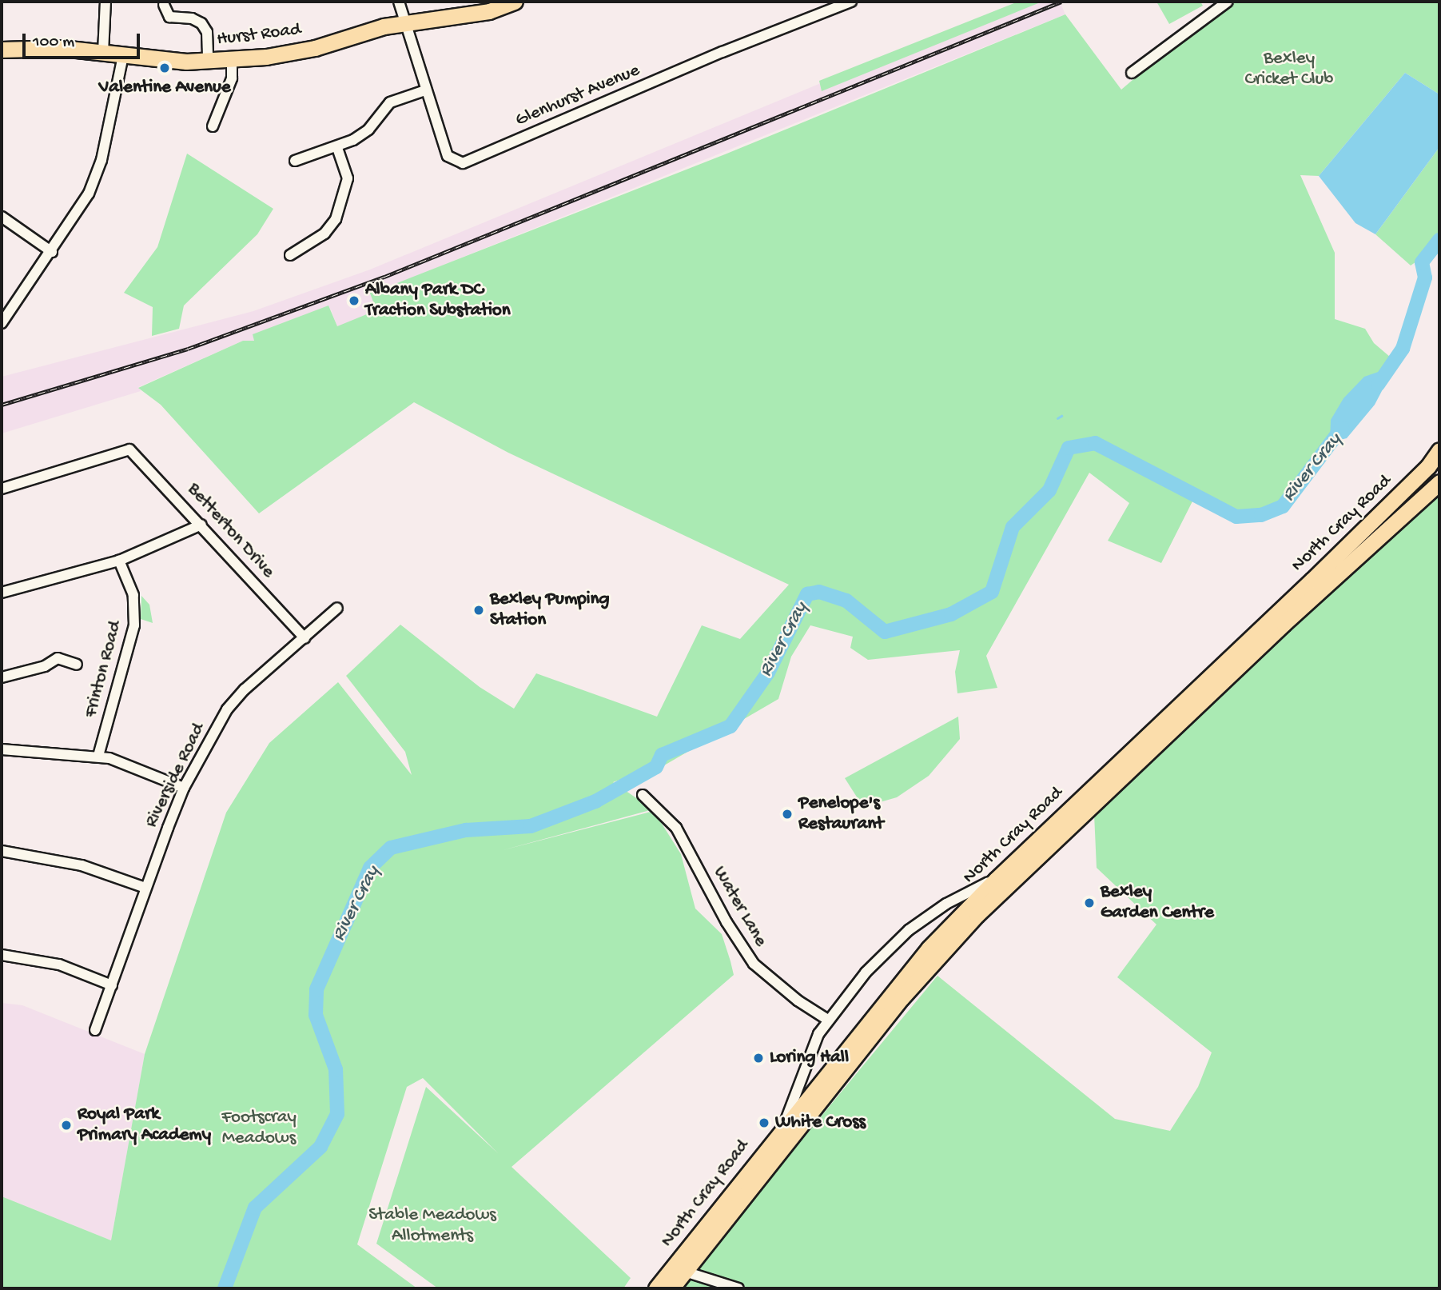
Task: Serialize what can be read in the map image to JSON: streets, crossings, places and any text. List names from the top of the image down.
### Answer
{
  "streets": {
    "main road": ["Hurst Road", "North Cray Road"],
    "street": [
      "Glenhurst Avenue",
      "Betterton Drive",
      "Frinton Road",
      "Riverside Road",
      "Water Lane"
    ]
  },
  "crossings": [
    ["Hurst Road", "Glenhurst Avenue"],
    ["Betterton Drive", "Riverside Road"]
  ],
  "water": ["River Cray"],
  "parks": ["Bexley Cricket Club", "Footscray Meadows", "Stable Meadows Allotments"],
  "places": [
    "Valentine Avenue",
    "Albany Park DC Traction Substation",
    "Bexley Pumping Station",
    "Penelope's Restaurant",
    "Bexley Garden Centre",
    "Loring Hall",
    "White Cross",
    "Royal Park Primary Academy"
  ],
  "scale_bar": "100 m"
}
